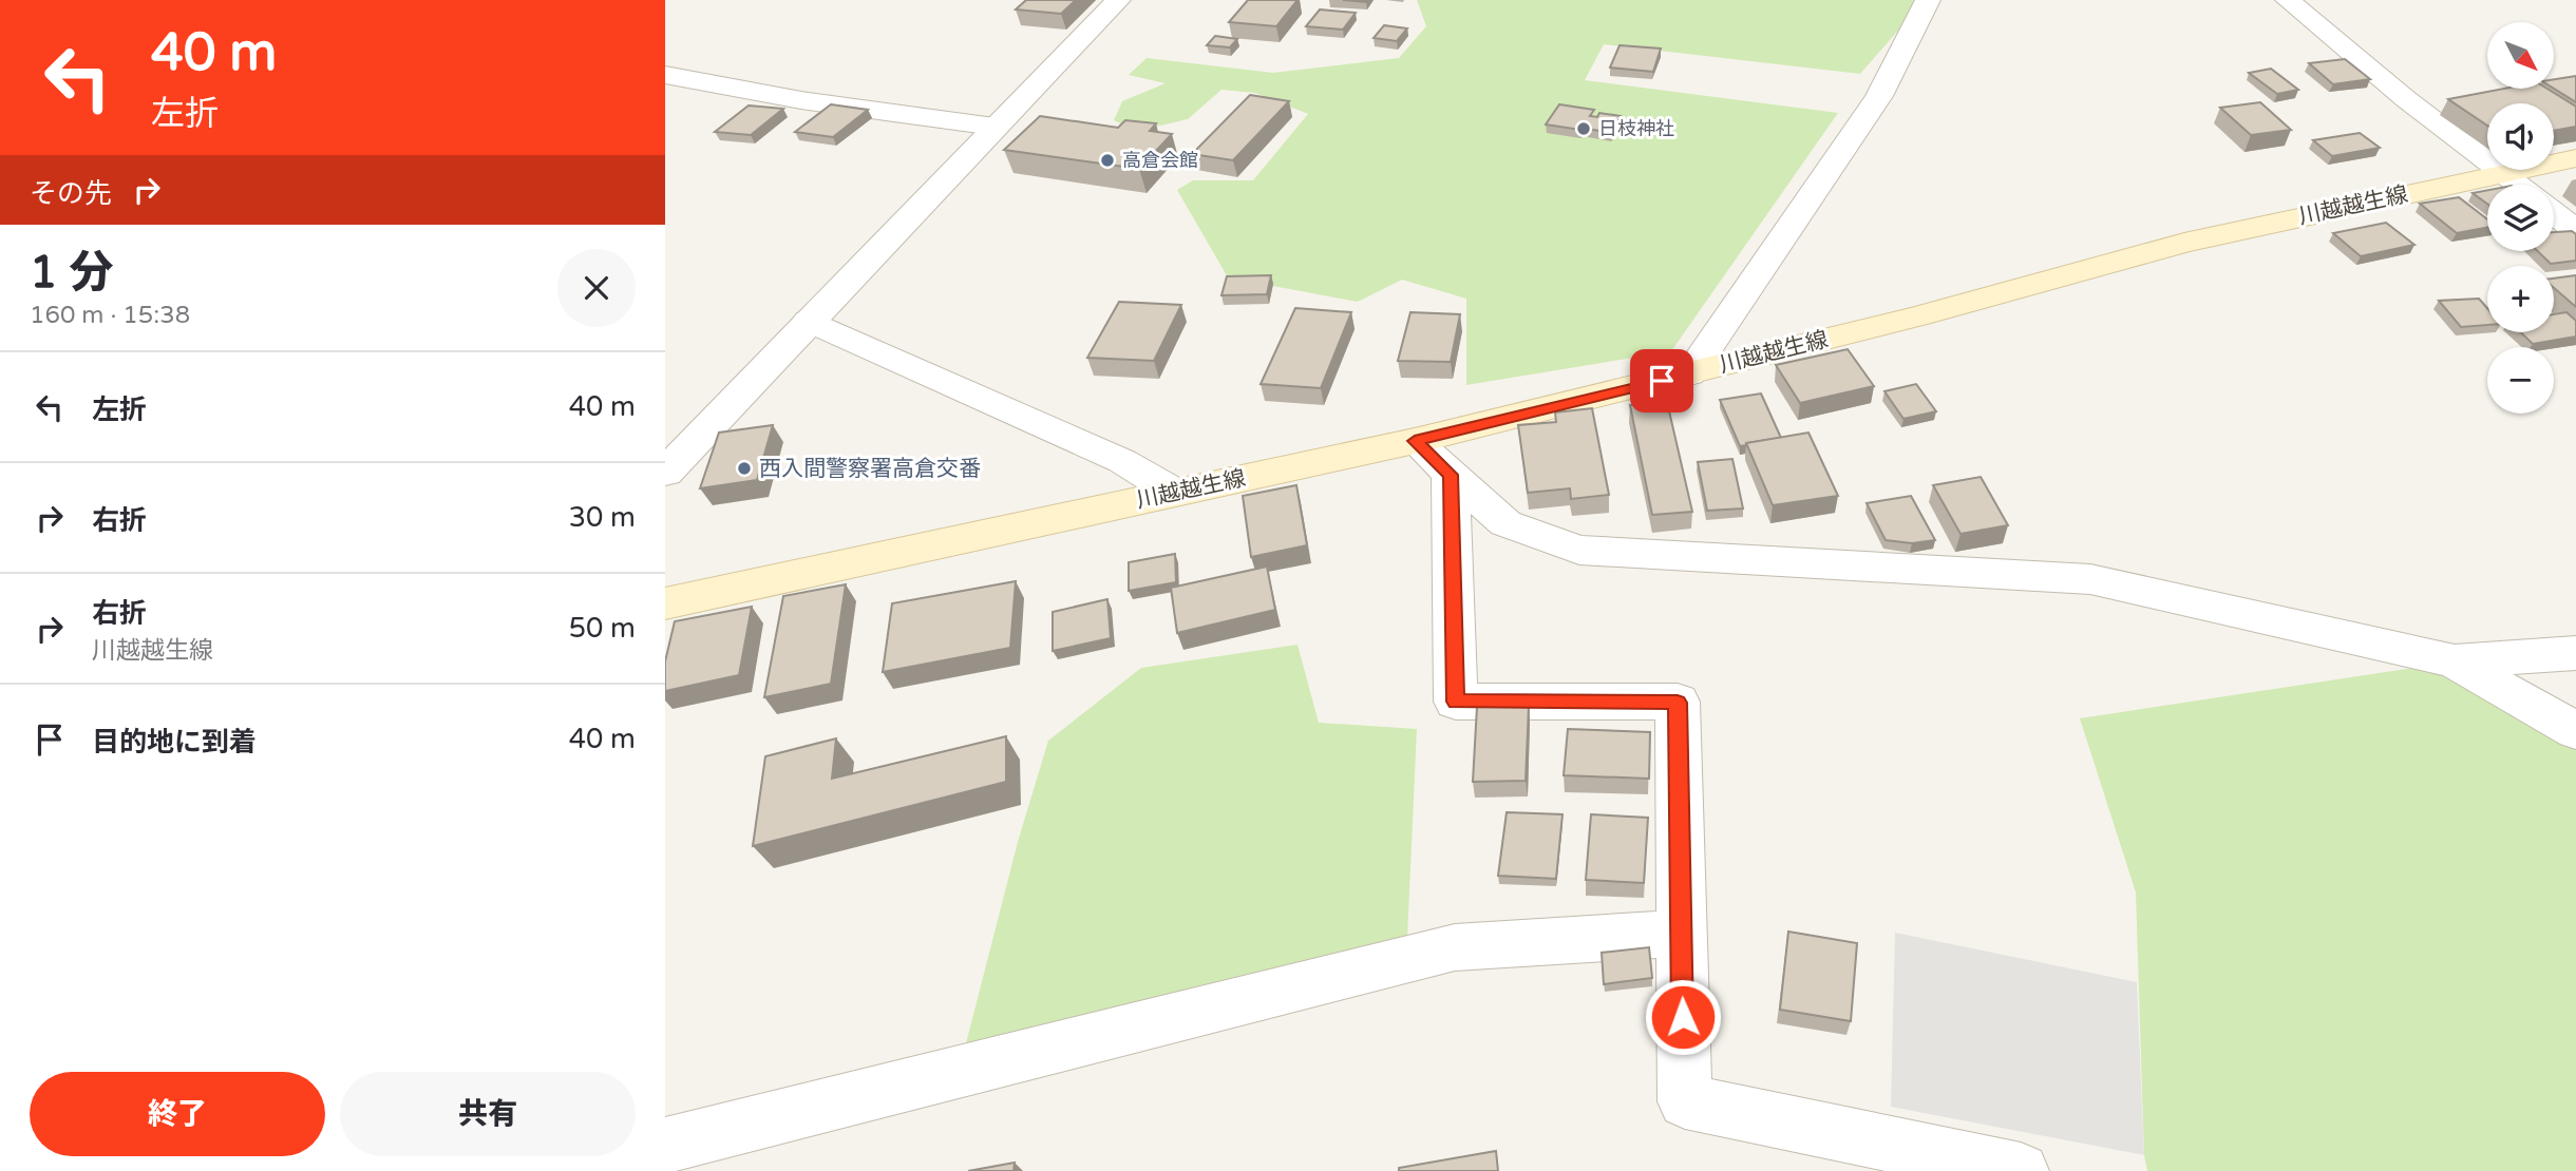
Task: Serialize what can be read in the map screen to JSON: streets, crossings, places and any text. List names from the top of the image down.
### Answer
{
  "streets": {
    "main road": ["川越越生線"]
  },
  "places": ["日枝神社", "高倉会館", "西入間警察署高倉交番"],
  "north": "bottom right",
  "page": {
    "turn": ["40 m", "左折"],
    "map_buttons": ["+", "−"],
    "then": "その先",
    "heading": ["1 分", "160 m · 15:38"],
    "list": [
      {
        "name": "左折",
        "value": "40 m"
      },
      {
        "name": "右折",
        "value": "30 m"
      },
      {
        "name": "右折",
        "note": "川越越生線",
        "value": "50 m"
      },
      {
        "name": "目的地に到着",
        "value": "40 m"
      }
    ],
    "buttons": ["終了", "共有"]
  }
}
